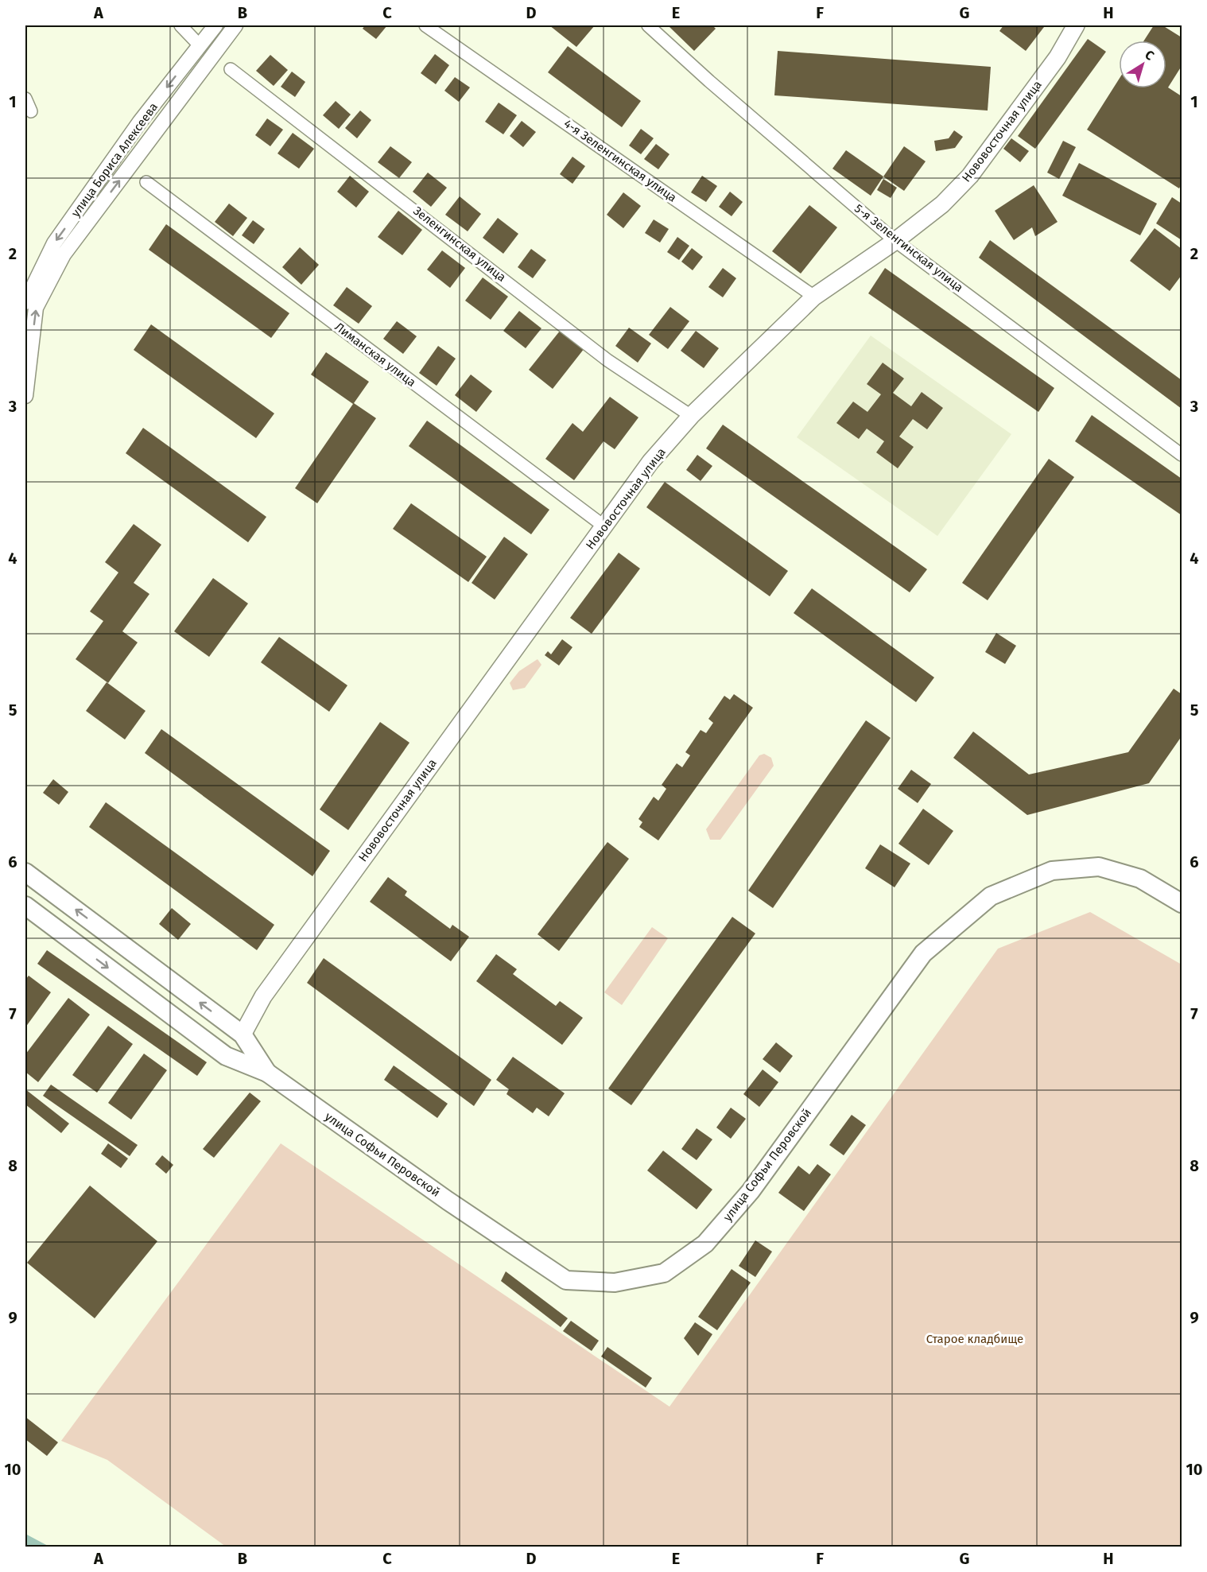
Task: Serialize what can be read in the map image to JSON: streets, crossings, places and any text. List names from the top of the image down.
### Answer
{
  "streets": {
    "main road": ["Нововосточная улица", "улица Софьи Перовской"],
    "street": [
      "улица Бориса Алексеева",
      "4-я Зеленгинская улица",
      "Зеленгинская улица",
      "5-я Зеленгинская улица",
      "Лиманская улица"
    ]
  },
  "crossings": [
    ["Нововосточная улица", "4-я Зеленгинская улица"],
    ["Нововосточная улица", "Зеленгинская улица"],
    ["Нововосточная улица", "5-я Зеленгинская улица"],
    ["Нововосточная улица", "Лиманская улица"],
    ["Нововосточная улица", "улица Софьи Перовской"]
  ],
  "parks": ["Старое кладбище"],
  "north": "top right",
  "grid": {
    "columns": [
      "A",
      "B",
      "C",
      "D",
      "E",
      "F",
      "G",
      "H"
    ],
    "rows": [
      "1",
      "2",
      "3",
      "4",
      "5",
      "6",
      "7",
      "8",
      "9",
      "10"
    ]
  }
}
